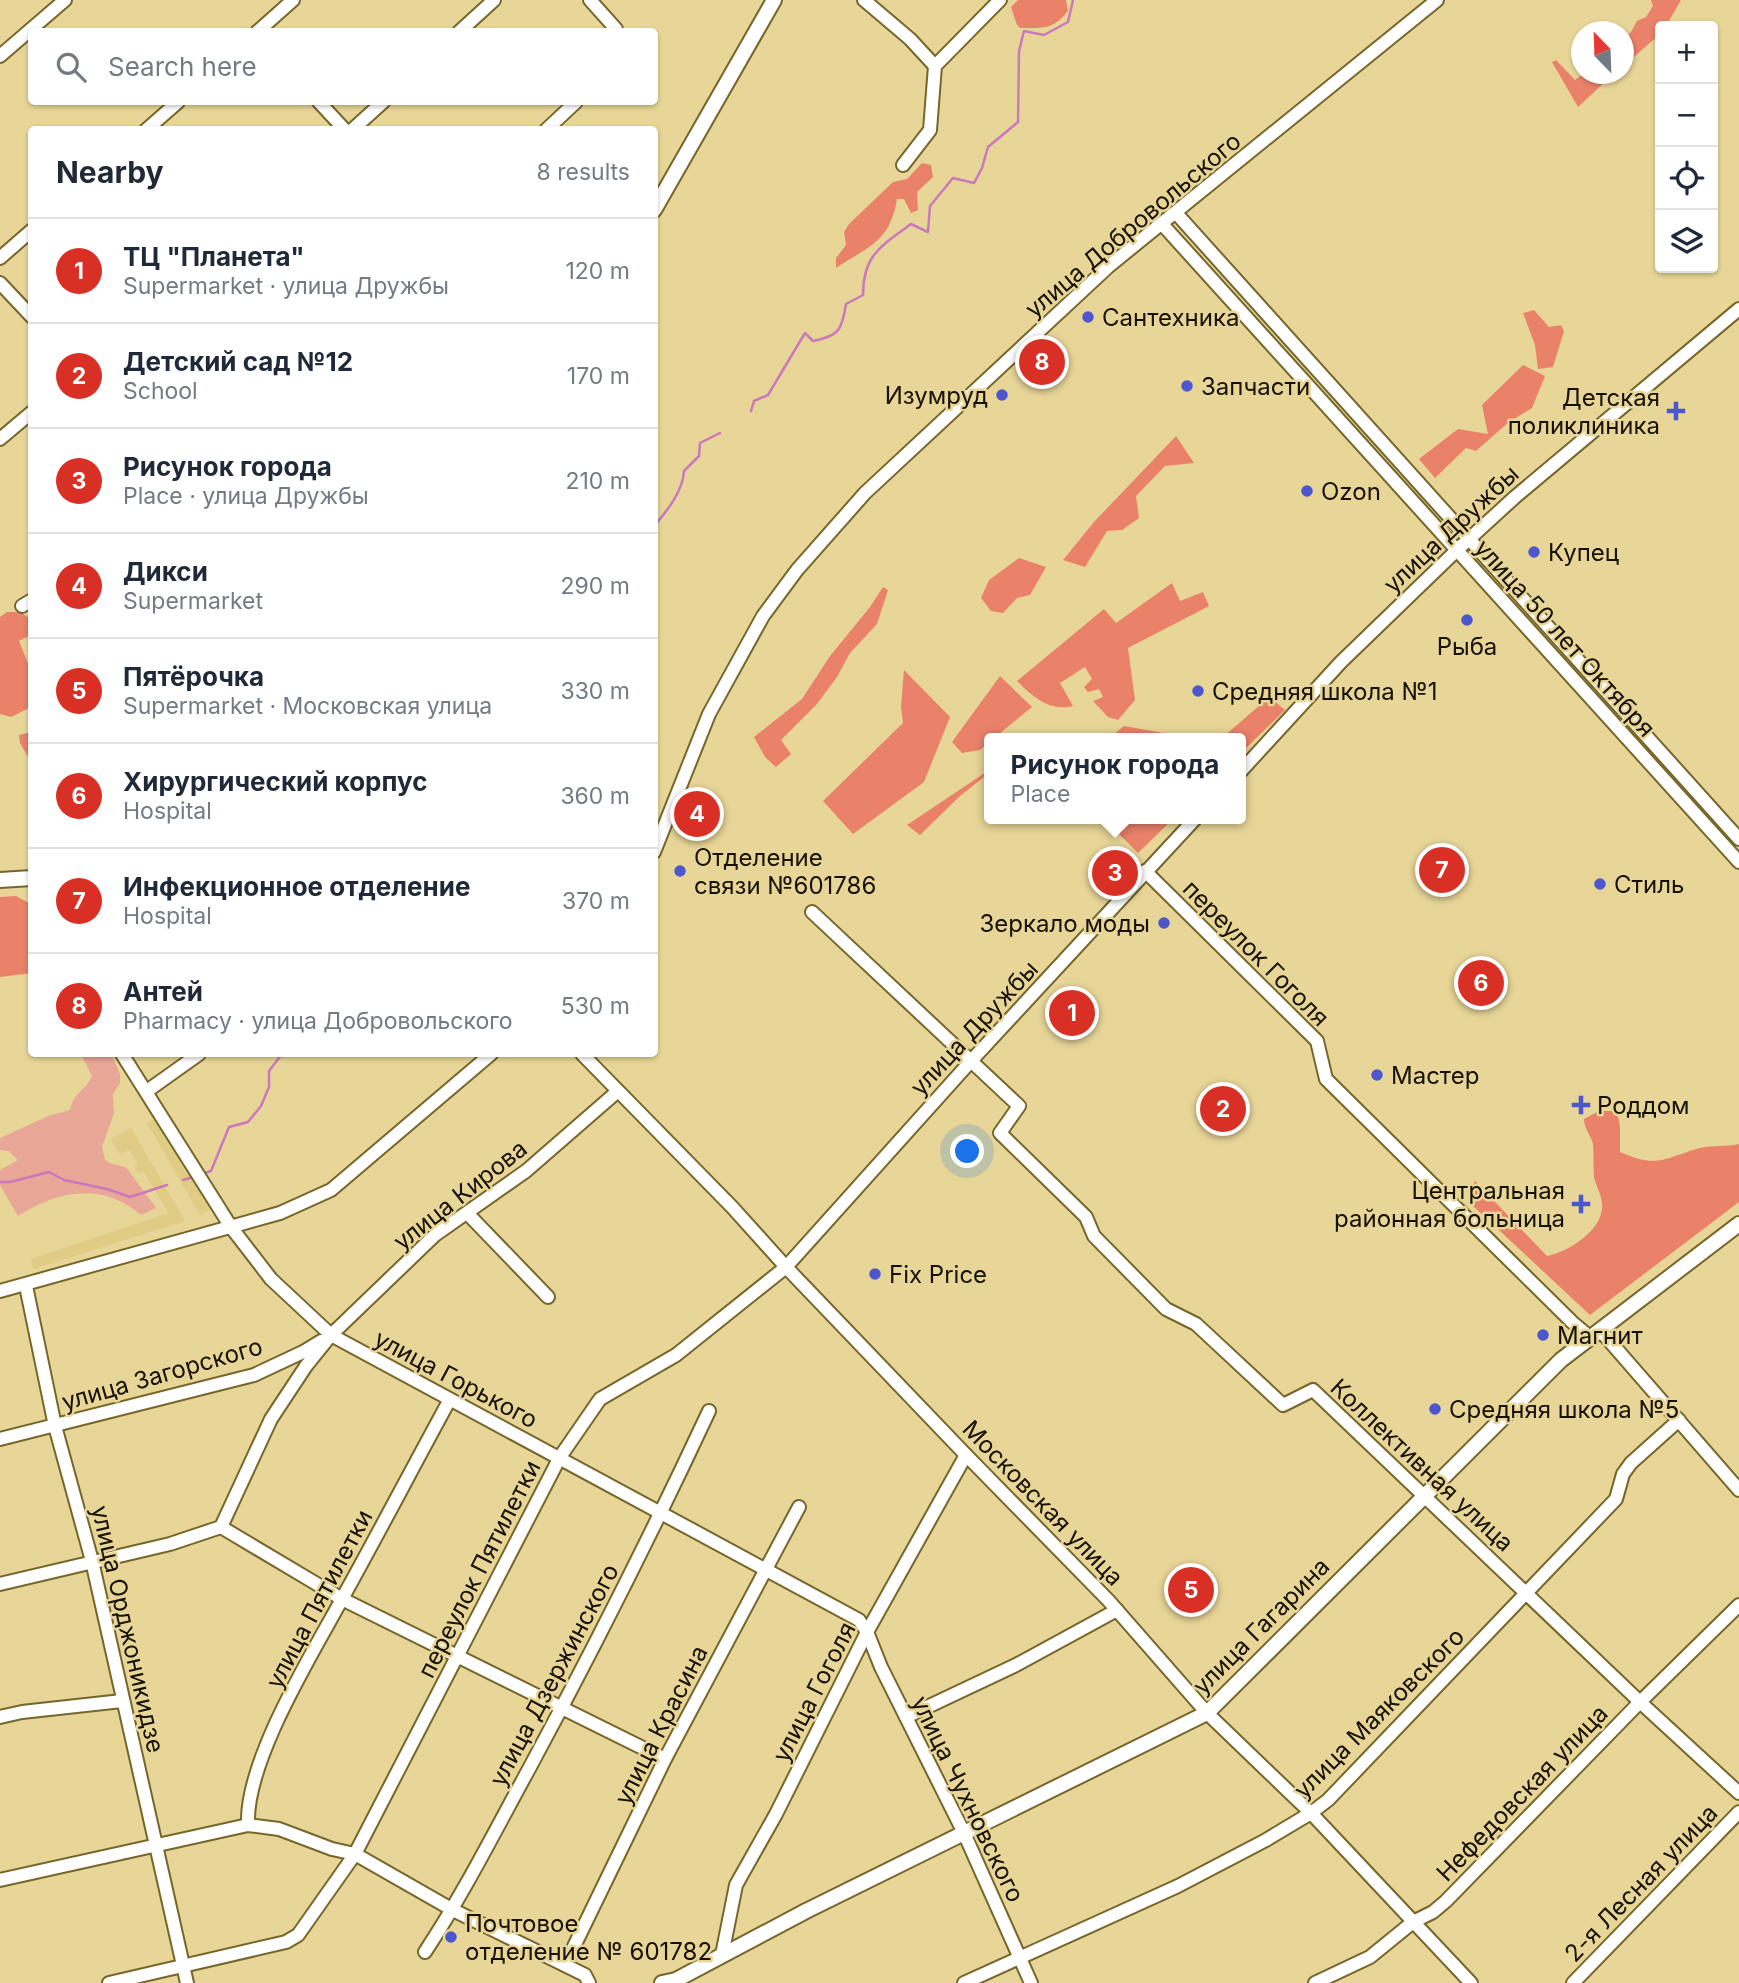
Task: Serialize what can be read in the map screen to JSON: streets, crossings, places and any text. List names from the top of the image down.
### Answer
{
  "streets": {
    "main road": ["улица Гагарина"],
    "street": [
      "улица Добровольского",
      "улица Дружбы",
      "улица 50 лет Октября",
      "переулок Гоголя",
      "улица Кирова",
      "улица Загорского",
      "улица Горького",
      "Коллективная улица",
      "Московская улица",
      "переулок Пятилетки",
      "улица Пятилетки",
      "улица Орджоникидзе",
      "улица Дзержинского",
      "улица Гоголя",
      "улица Маяковского",
      "улица Красина",
      "Нефедовская улица",
      "улица Чухновского",
      "2-я Лесная улица"
    ]
  },
  "crossings": [
    ["улица Добровольского", "улица 50 лет Октября"],
    ["улица Дружбы", "улица 50 лет Октября"],
    ["улица Дружбы", "переулок Гоголя"],
    ["улица Дружбы", "Коллективная улица"],
    ["улица Дружбы", "Московская улица"],
    ["улица Дружбы", "переулок Пятилетки"],
    ["переулок Гоголя", "улица Гагарина"],
    ["переулок Гоголя", "улица Маяковского"],
    ["улица Кирова", "улица Загорского"],
    ["улица Кирова", "улица Горького"],
    ["улица Кирова", "Московская улица"],
    ["улица Загорского", "улица Горького"],
    ["улица Загорского", "улица Орджоникидзе"],
    ["улица Горького", "переулок Пятилетки"],
    ["улица Горького", "улица Пятилетки"],
    ["улица Горького", "улица Дзержинского"],
    ["улица Горького", "улица Гоголя"],
    ["улица Горького", "улица Красина"],
    ["улица Горького", "улица Чухновского"],
    ["Коллективная улица", "улица Гагарина"],
    ["Коллективная улица", "улица Маяковского"],
    ["Коллективная улица", "Нефедовская улица"],
    ["Московская улица", "переулок Пятилетки"],
    ["Московская улица", "улица Гагарина"],
    ["Московская улица", "улица Гоголя"],
    ["Московская улица", "улица Маяковского"],
    ["Московская улица", "Нефедовская улица"],
    ["переулок Пятилетки", "улица Орджоникидзе"],
    ["улица Гагарина", "улица Гоголя"],
    ["улица Гагарина", "улица Чухновского"],
    ["улица Гоголя", "улица Чухновского"],
    ["улица Маяковского", "улица Чухновского"]
  ],
  "places": {
    "other": [
      "Сантехника",
      "Запчасти",
      "Изумруд",
      "Ozon",
      "Купец",
      "Рыба",
      "Средняя школа №1",
      "Отделение связи №601786",
      "Стиль",
      "Зеркало моды",
      "Мастер",
      "Fix Price",
      "Магнит",
      "Средняя школа №5",
      "Почтовое отделение № 601782"
    ],
    "health": ["Детская поликлиника", "Роддом", "Центральная районная больница"]
  },
  "north": "top left",
  "page": {
    "map_buttons": ["+", "−"],
    "search": "Search here",
    "heading": ["Nearby", "8 results"],
    "list": [
      {
        "mark": "1",
        "name": "ТЦ \"Планета\"",
        "note": "Supermarket · улица Дружбы",
        "value": "120 m"
      },
      {
        "mark": "2",
        "name": "Детский сад №12",
        "note": "School",
        "value": "170 m"
      },
      {
        "mark": "3",
        "name": "Рисунок города",
        "note": "Place · улица Дружбы",
        "value": "210 m"
      },
      {
        "mark": "4",
        "name": "Дикси",
        "note": "Supermarket",
        "value": "290 m"
      },
      {
        "mark": "5",
        "name": "Пятёрочка",
        "note": "Supermarket · Московская улица",
        "value": "330 m"
      },
      {
        "mark": "6",
        "name": "Хирургический корпус",
        "note": "Hospital",
        "value": "360 m"
      },
      {
        "mark": "7",
        "name": "Инфекционное отделение",
        "note": "Hospital",
        "value": "370 m"
      },
      {
        "mark": "8",
        "name": "Антей",
        "note": "Pharmacy · улица Добровольского",
        "value": "530 m"
      }
    ],
    "pins": [
      "8",
      "4",
      "7",
      "3",
      "6",
      "1",
      "2",
      "5"
    ],
    "popup": ["Рисунок города", "Place"]
  }
}
